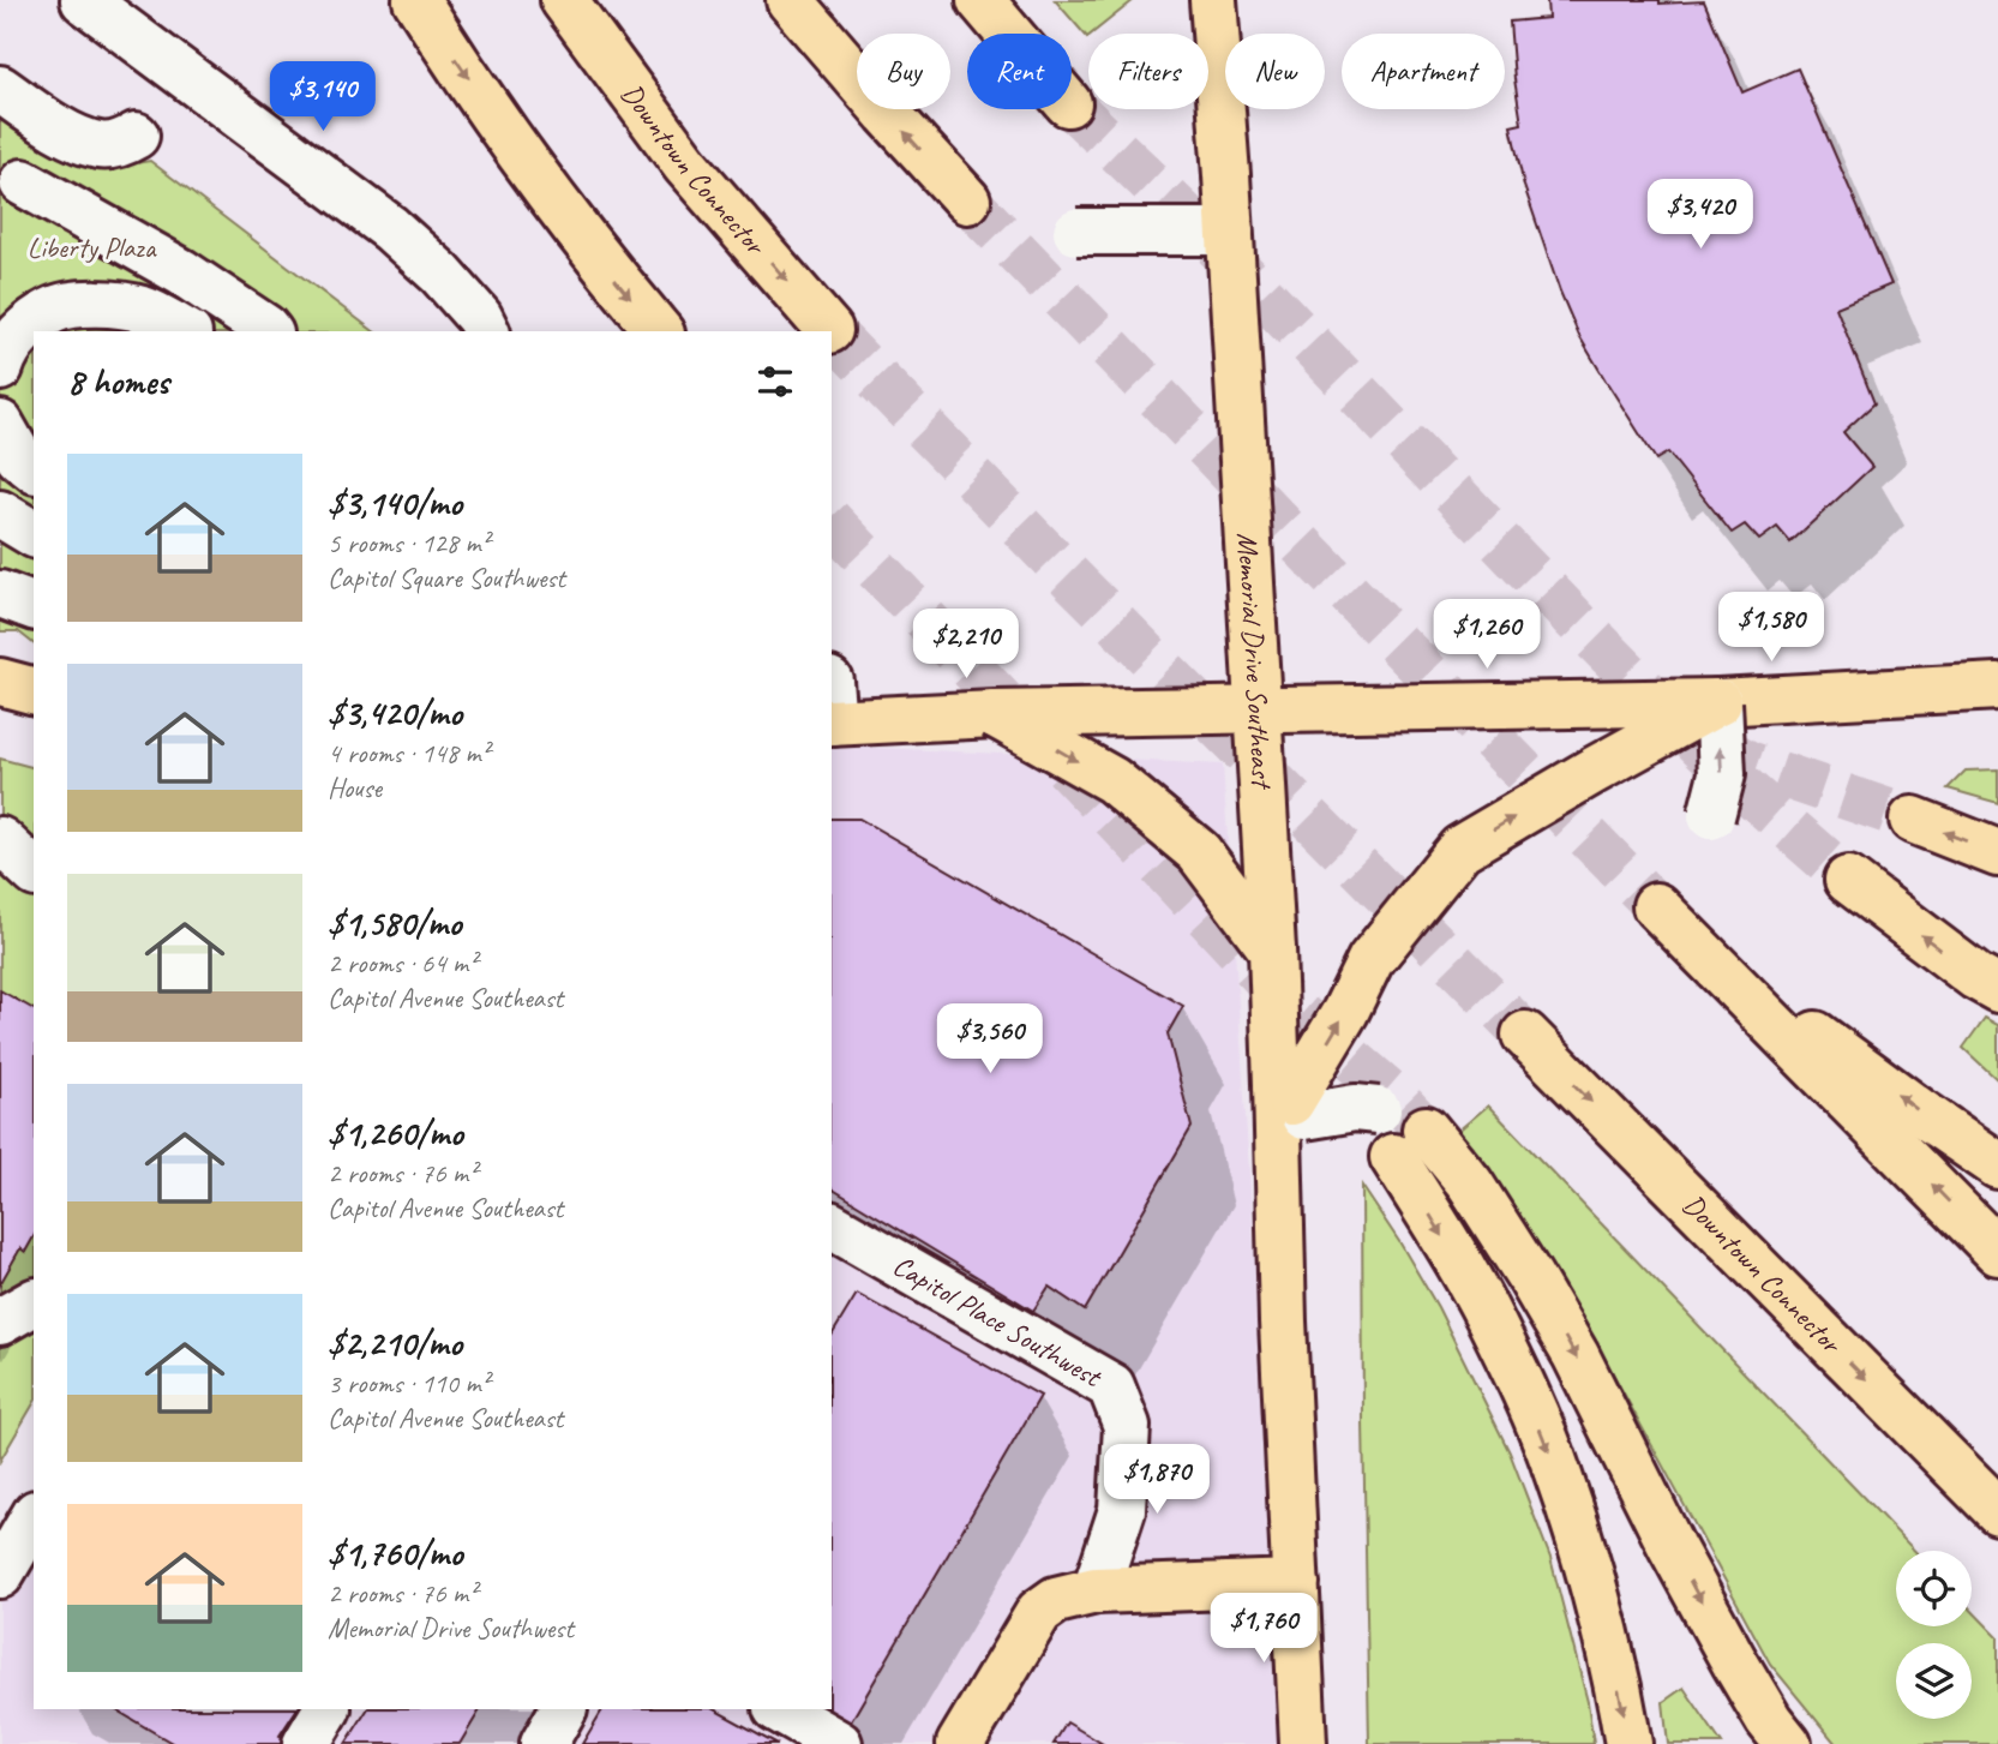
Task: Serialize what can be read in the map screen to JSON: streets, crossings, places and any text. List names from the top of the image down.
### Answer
{
  "streets": {
    "main road": ["Downtown Connector", "Memorial Drive Southeast"],
    "street": ["Capitol Place Southwest"]
  },
  "parks": ["Liberty Plaza"],
  "page": {
    "chip": [
      "Buy",
      "Rent",
      "Filters",
      "New",
      "Apartment"
    ],
    "price": [
      "$3,140",
      "$3,420",
      "$1,580",
      "$1,260",
      "$2,210",
      "$3,560",
      "$1,870",
      "$1,760"
    ],
    "heading": "8 homes",
    "list": [
      {
        "name": "$3,140/mo",
        "note": "5 rooms · 128 m² · Capitol Square Southwest"
      },
      {
        "name": "$3,420/mo",
        "note": "4 rooms · 148 m² · House"
      },
      {
        "name": "$1,580/mo",
        "note": "2 rooms · 64 m² · Capitol Avenue Southeast"
      },
      {
        "name": "$1,260/mo",
        "note": "2 rooms · 76 m² · Capitol Avenue Southeast"
      },
      {
        "name": "$2,210/mo",
        "note": "3 rooms · 110 m² · Capitol Avenue Southeast"
      },
      {
        "name": "$1,760/mo",
        "note": "2 rooms · 76 m² · Memorial Drive Southwest"
      }
    ]
  }
}
